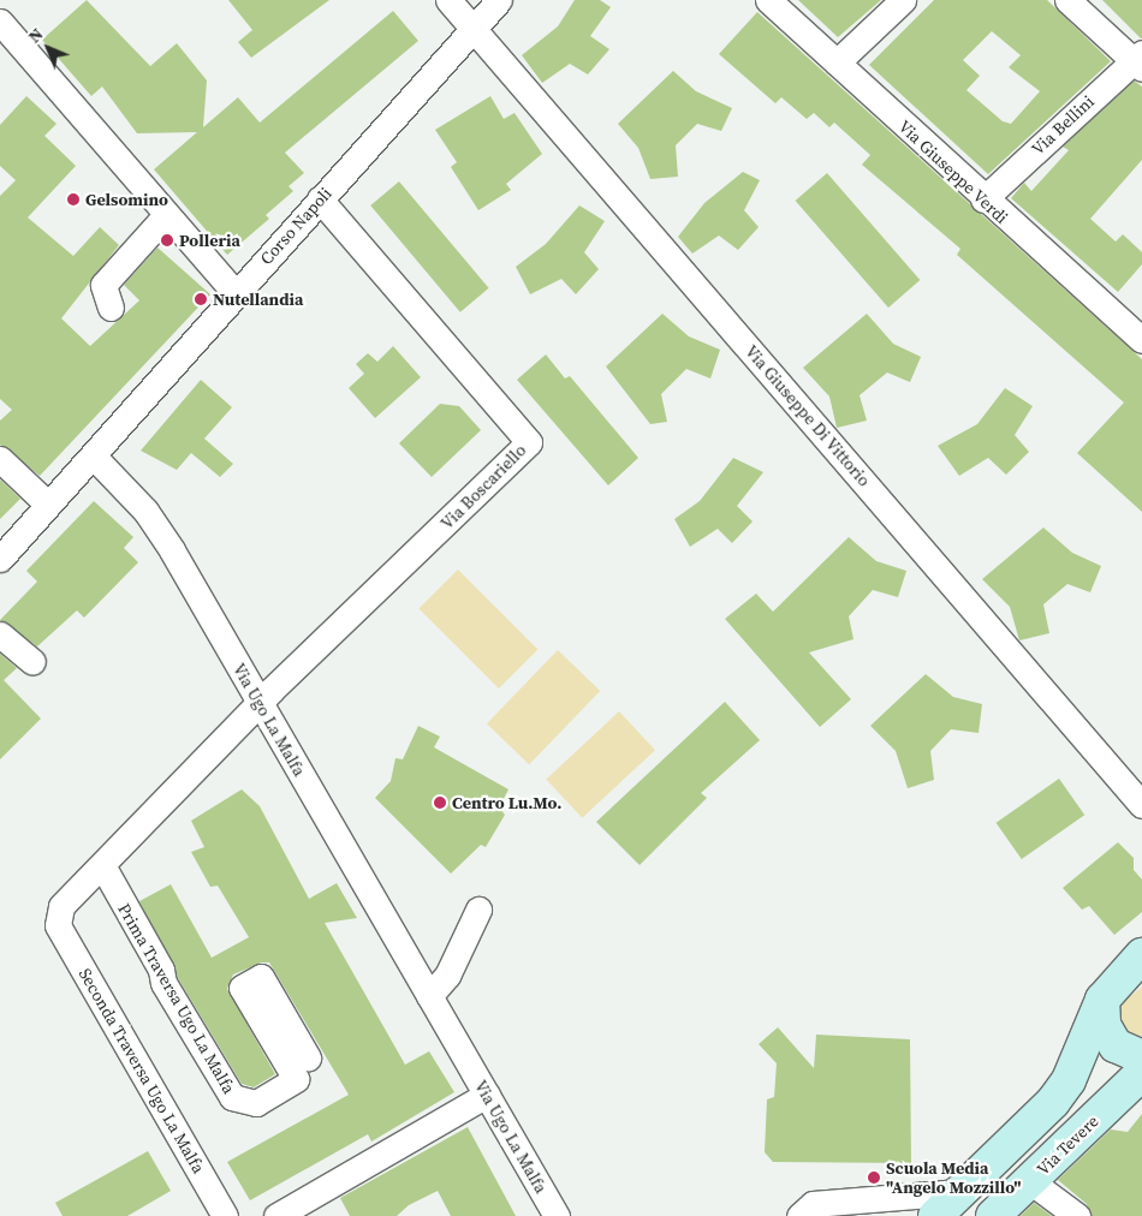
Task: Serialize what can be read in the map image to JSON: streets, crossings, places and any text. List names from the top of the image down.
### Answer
{
  "streets": {
    "street": [
      "Via Bellini",
      "Via Giuseppe Verdi",
      "Corso Napoli",
      "Via Giuseppe Di Vittorio",
      "Via Boscariello",
      "Via Ugo La Malfa",
      "Prima Traversa Ugo La Malfa",
      "Seconda Traversa Ugo La Malfa",
      "Via Tevere"
    ]
  },
  "crossings": [
    ["Via Bellini", "Via Giuseppe Verdi"],
    ["Corso Napoli", "Via Giuseppe Di Vittorio"],
    ["Corso Napoli", "Via Boscariello"],
    ["Corso Napoli", "Via Ugo La Malfa"],
    ["Via Boscariello", "Via Ugo La Malfa"],
    ["Prima Traversa Ugo La Malfa", "Seconda Traversa Ugo La Malfa"]
  ],
  "places": [
    "Gelsomino",
    "Polleria",
    "Nutellandia",
    "Centro Lu.Mo.",
    "Scuola Media \"Angelo Mozzillo\""
  ],
  "north": "top left"
}
